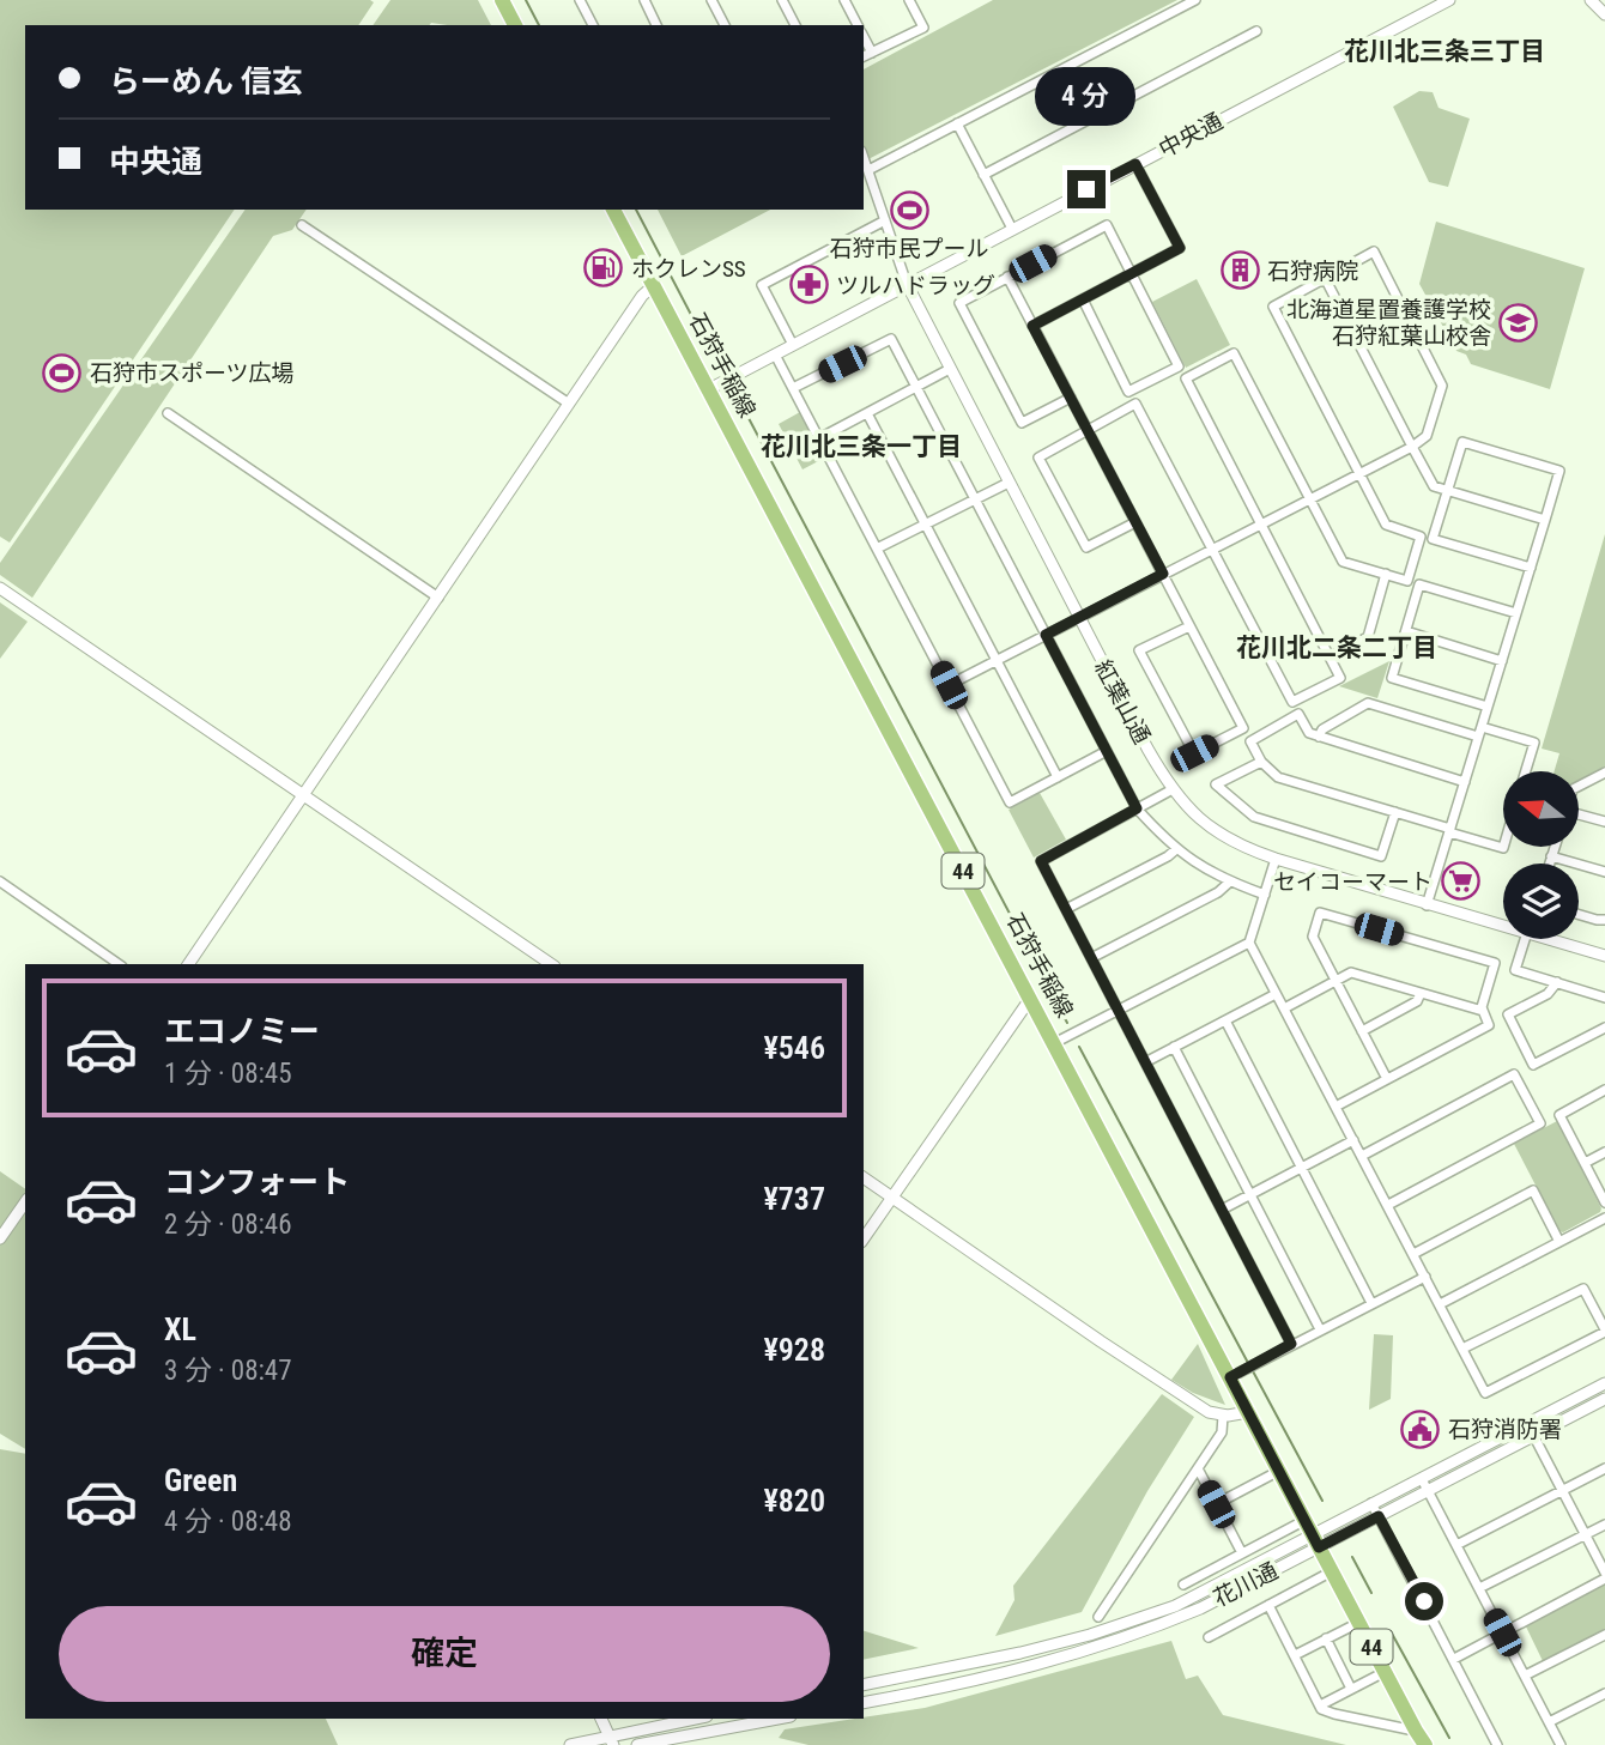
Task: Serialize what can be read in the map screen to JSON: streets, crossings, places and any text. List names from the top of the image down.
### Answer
{
  "streets": {
    "main road": ["石狩手稲線", "44"],
    "street": ["中央通", "紅葉山通", "花川通"]
  },
  "crossings": [
    ["中央通", "石狩手稲線"],
    ["中央通", "紅葉山通"],
    ["石狩手稲線", "花川通"]
  ],
  "districts": ["花川北三条三丁目", "花川北三条一丁目", "花川北二条二丁目"],
  "places": {
    "sports": ["石狩市民プール", "石狩市スポーツ広場"],
    "fuel station": ["ホクレンSS"],
    "building": ["石狩病院"],
    "pharmacy": ["ツルハドラッグ"],
    "school or university": ["北海道星置養護学校 石狩紅葉山校舎"],
    "supermarket": ["セイコーマート"],
    "public building": ["石狩消防署"]
  },
  "north": "left",
  "page": {
    "banner": ["らーめん 信玄", "中央通"],
    "bubble": "4 分",
    "list": [
      {
        "name": "エコノミー",
        "note": "1 分 · 08:45",
        "value": "¥546"
      },
      {
        "name": "コンフォート",
        "note": "2 分 · 08:46",
        "value": "¥737"
      },
      {
        "name": "XL",
        "note": "3 分 · 08:47",
        "value": "¥928"
      },
      {
        "name": "Green",
        "note": "4 分 · 08:48",
        "value": "¥820"
      }
    ],
    "buttons": "確定"
  }
}
